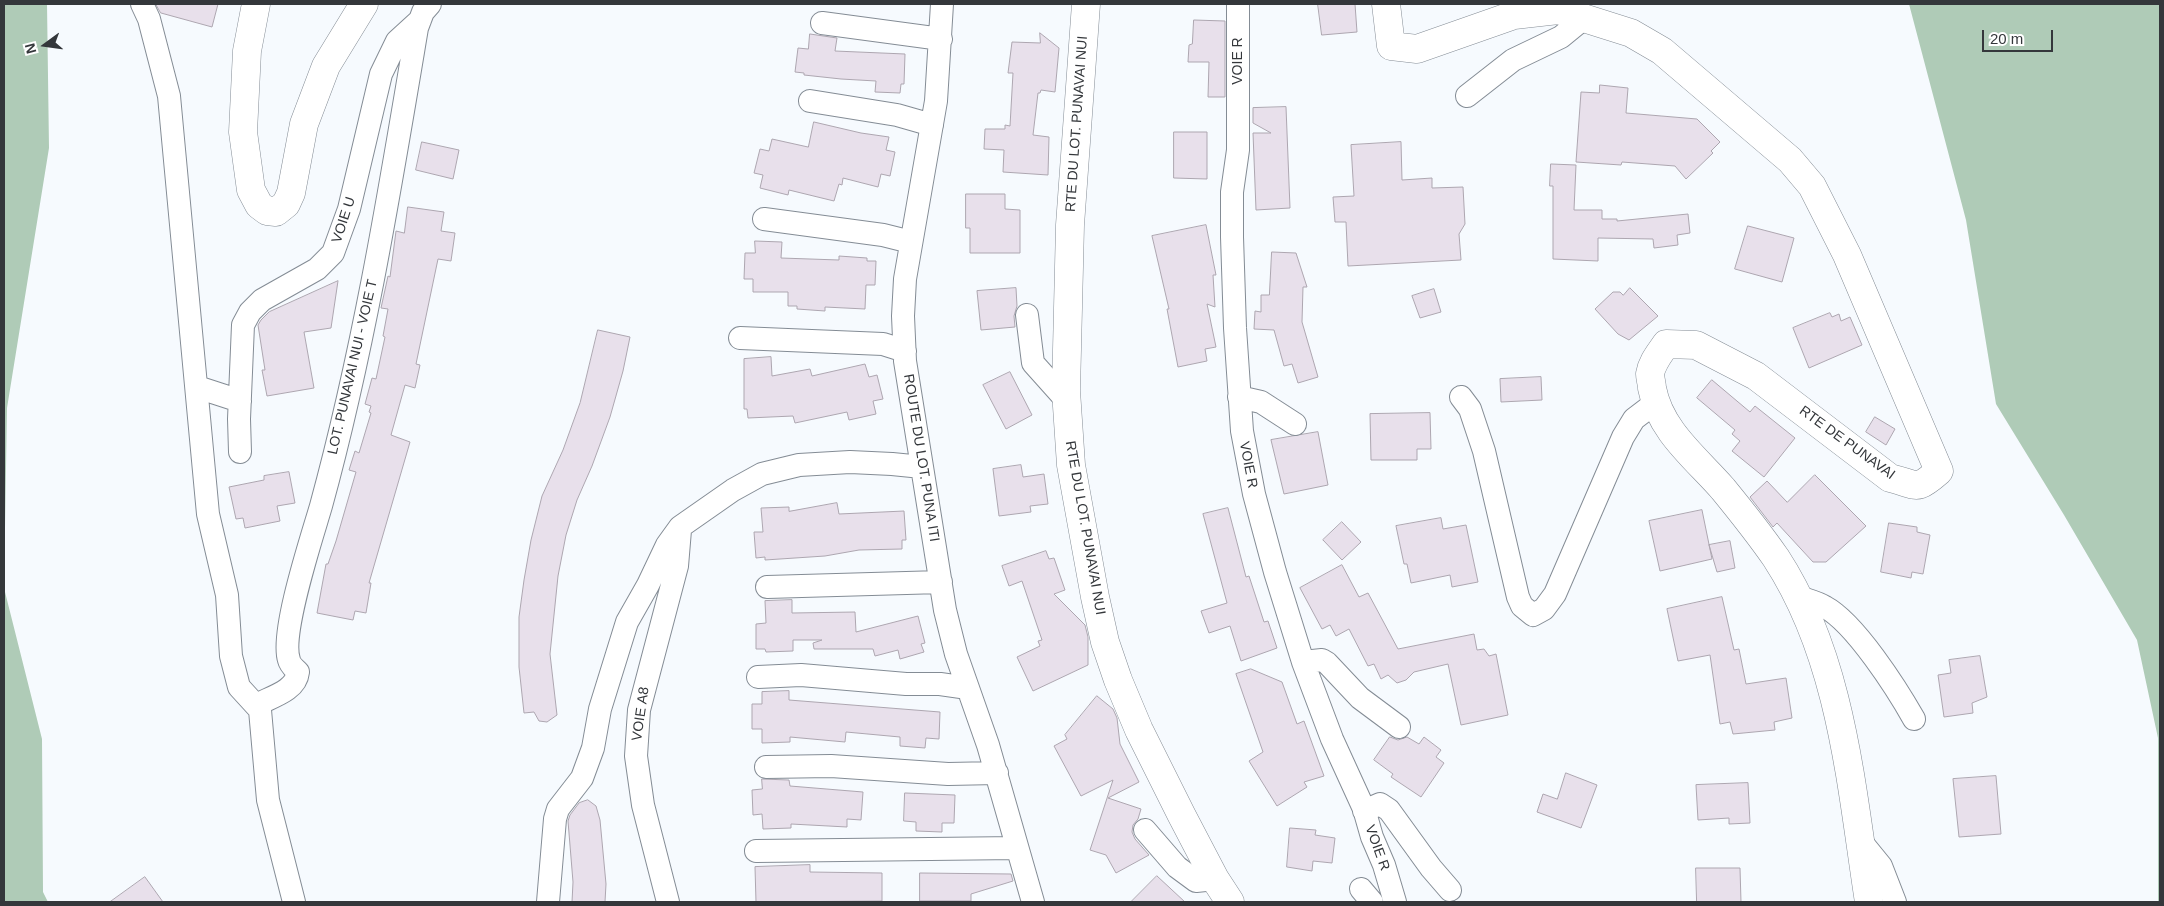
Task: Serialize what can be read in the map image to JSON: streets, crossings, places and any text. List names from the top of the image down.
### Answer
{
  "streets": {
    "main road": ["RTE DU LOT. PUNAVAI NUI", "RTE DE PUNAVAI"],
    "street": [
      "VOIE R",
      "VOIE U",
      "LOT. PUNAVAI NUI - VOIE T",
      "ROUTE DU LOT. PUNA ITI",
      "VOIE A8"
    ]
  },
  "crossings": [
    ["VOIE U", "LOT. PUNAVAI NUI - VOIE T"]
  ],
  "scale_bar": "20 m",
  "north": "left"
}
